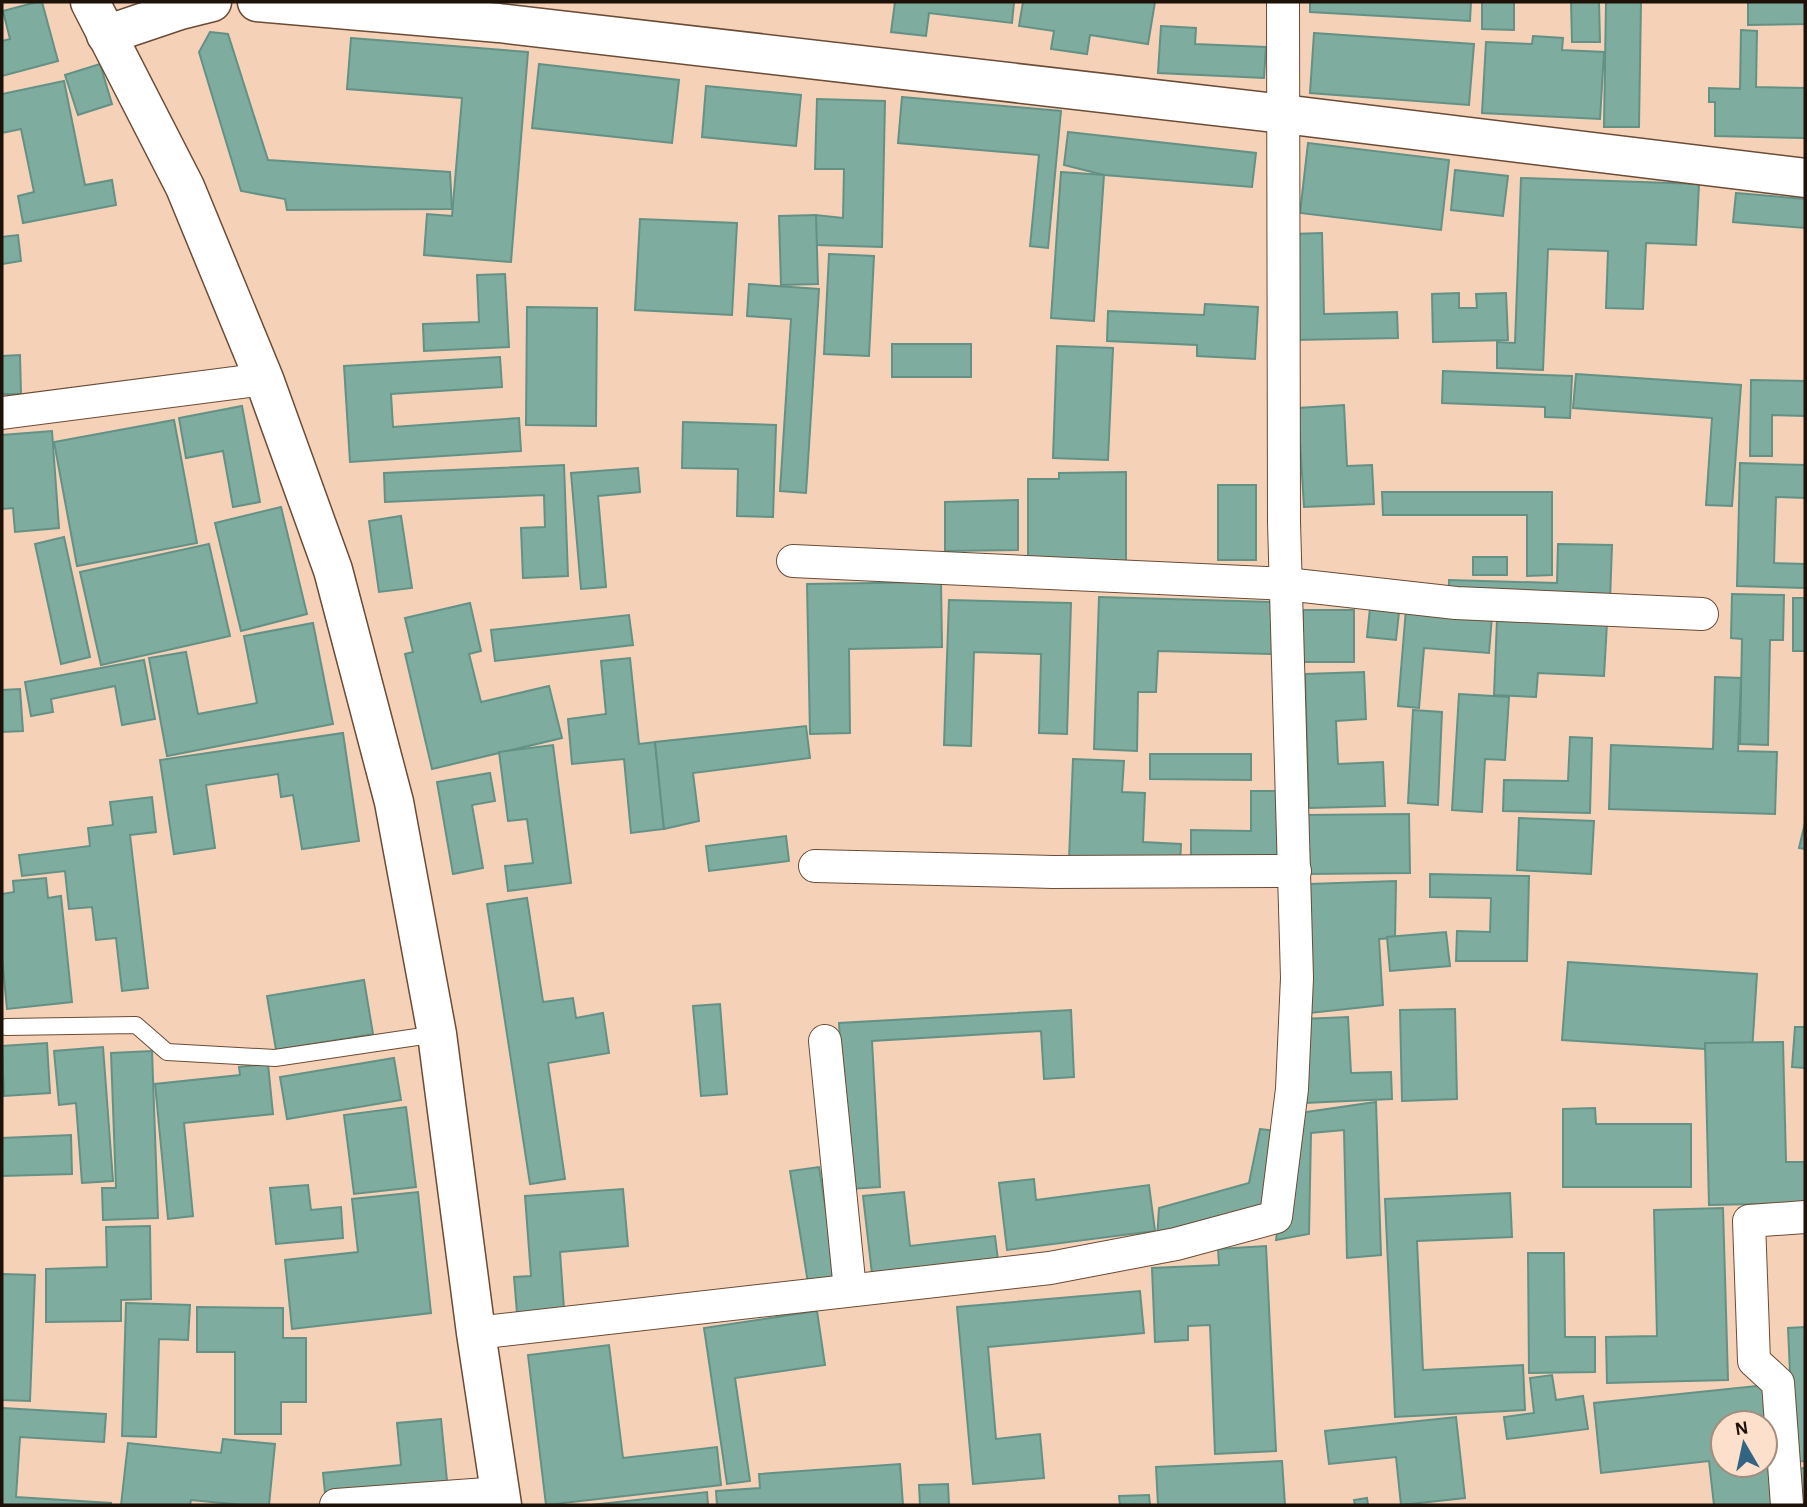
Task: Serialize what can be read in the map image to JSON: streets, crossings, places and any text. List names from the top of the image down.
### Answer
{
  "north": "top"
}
